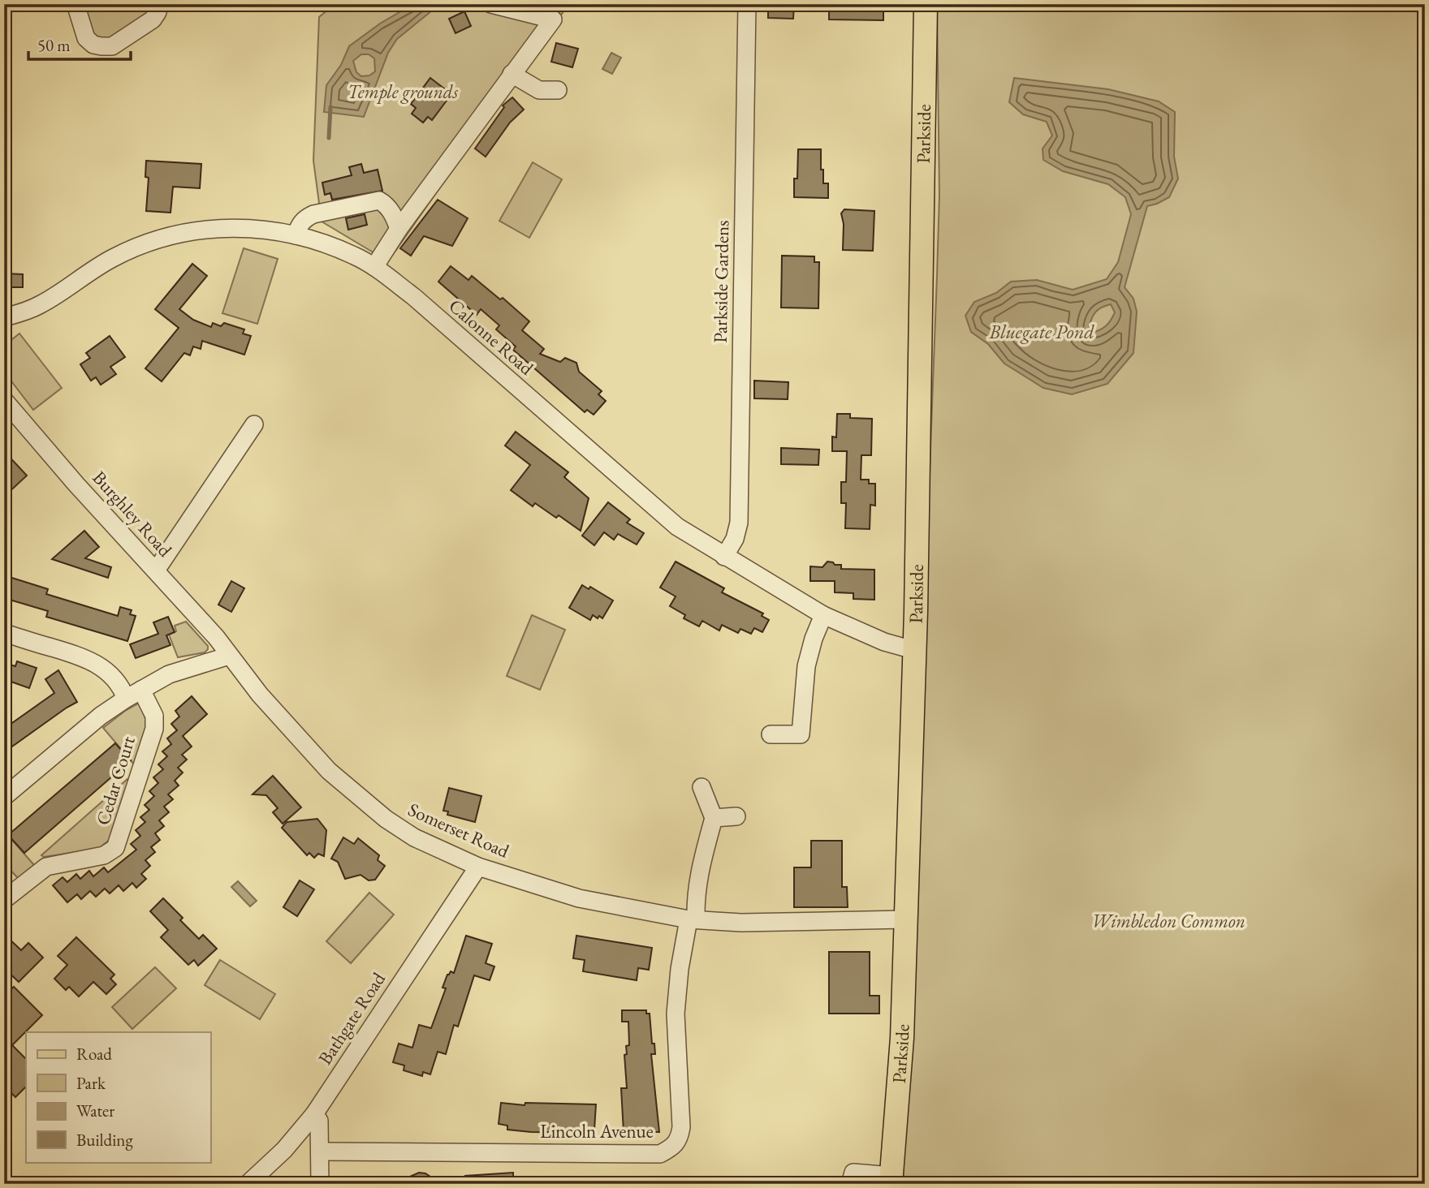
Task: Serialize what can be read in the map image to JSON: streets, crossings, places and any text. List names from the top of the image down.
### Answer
{
  "streets": {
    "main road": ["Parkside"],
    "street": [
      "Parkside Gardens",
      "Calonne Road",
      "Burghley Road",
      "Cedar Court",
      "Somerset Road",
      "Bathgate Road",
      "Lincoln Avenue"
    ]
  },
  "crossings": [
    ["Parkside", "Calonne Road"],
    ["Parkside", "Somerset Road"],
    ["Parkside Gardens", "Calonne Road"],
    ["Burghley Road", "Somerset Road"],
    ["Somerset Road", "Bathgate Road"],
    ["Somerset Road", "Lincoln Avenue"]
  ],
  "water": ["Bluegate Pond"],
  "parks": ["Temple grounds", "Wimbledon Common"],
  "legend": [
    "Road",
    "Park",
    "Water",
    "Building"
  ],
  "scale_bar": "50 m"
}
